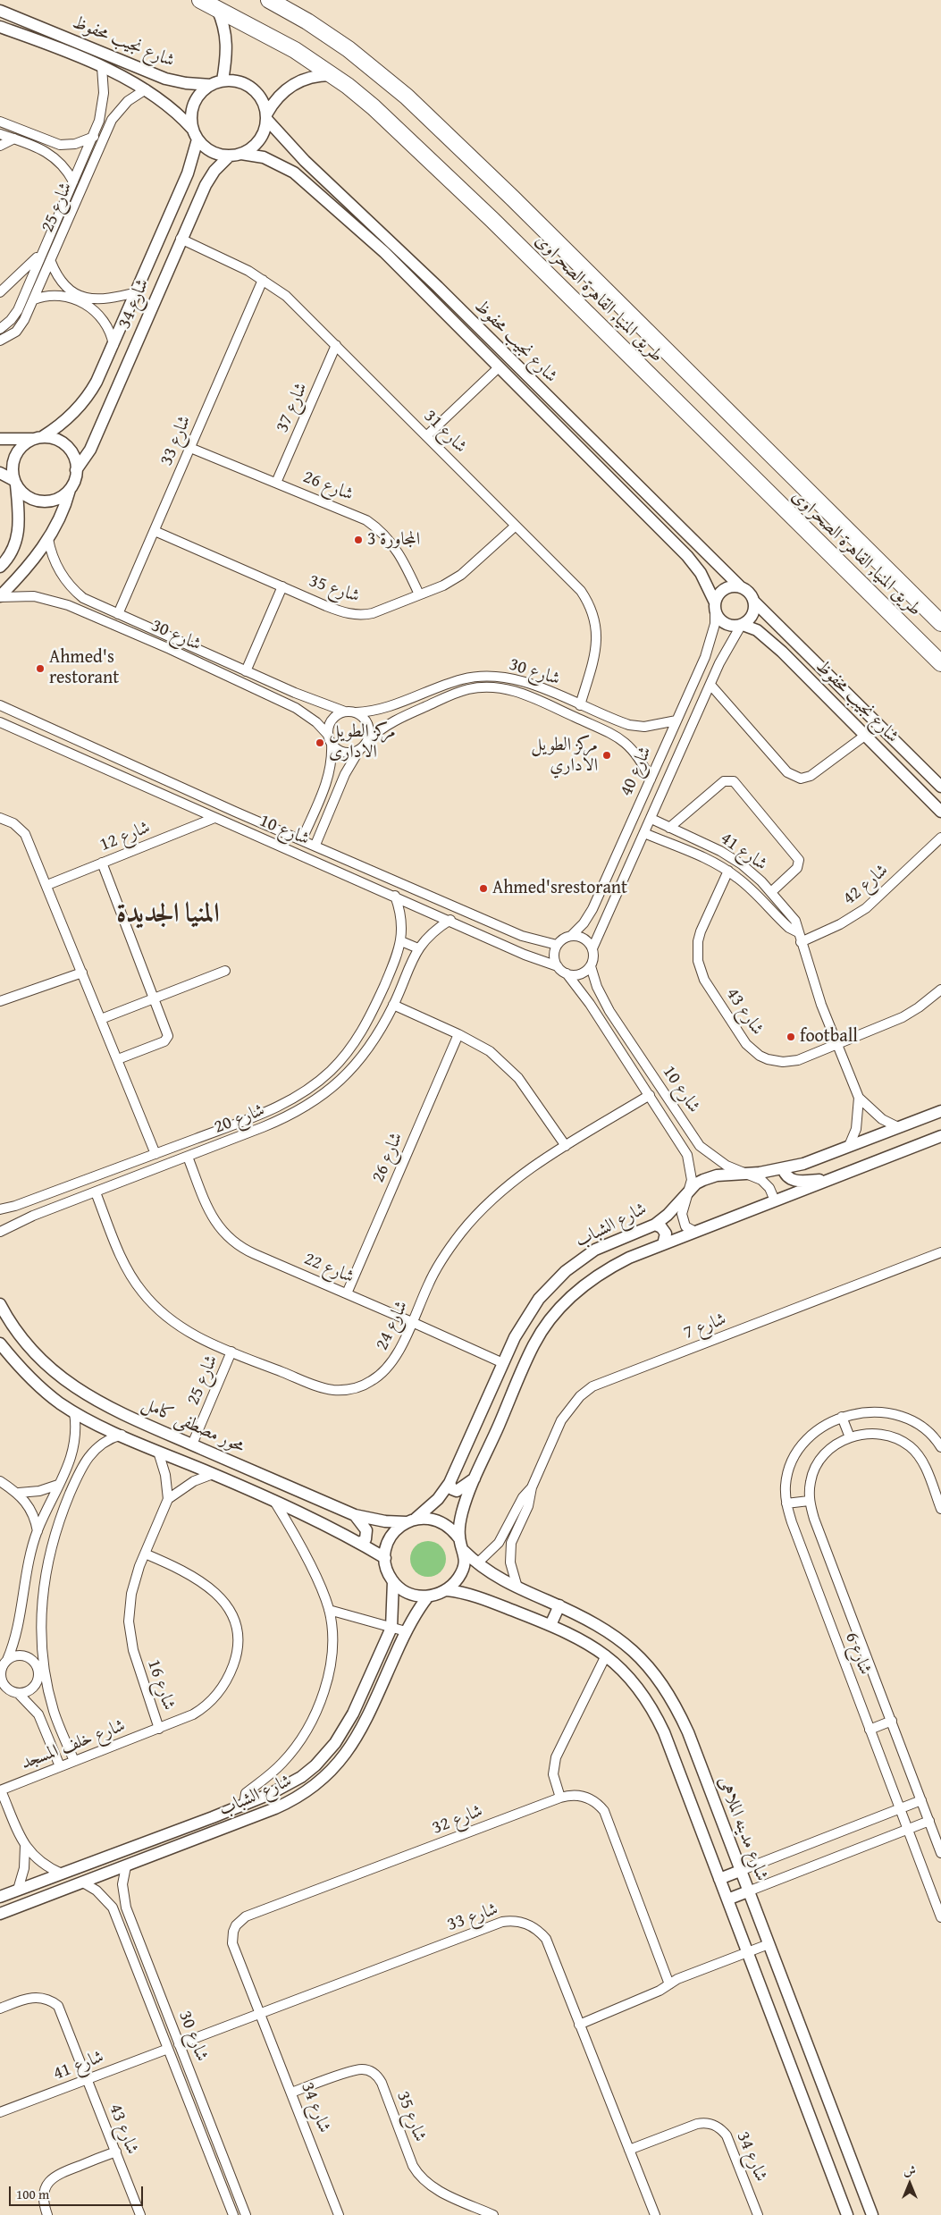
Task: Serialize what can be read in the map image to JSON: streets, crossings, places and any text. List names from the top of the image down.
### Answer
{
  "streets": {
    "highway": ["طريق المنيا, القاهرة الصحراوى"],
    "street": [
      "شارع نجيب محفوظ",
      "شارع 25",
      "شارع 34",
      "شارع 37",
      "شارع 31",
      "شارع 33",
      "شارع 26",
      "شارع 35",
      "شارع 30",
      "شارع 40",
      "شارع 10",
      "شارع 12",
      "شارع 41",
      "شارع 42",
      "شارع 43",
      "شارع 20",
      "شارع الشباب",
      "شارع 22",
      "شارع 24",
      "شارع 7",
      "محور مصطفى كامل",
      "شارع 6",
      "شارع 16",
      "شارع خلف المسجد",
      "شارع 32",
      "شارع مدينه الملاهى"
    ]
  },
  "crossings": [
    ["شارع نجيب محفوظ", "شارع 25"],
    ["شارع نجيب محفوظ", "شارع 34"],
    ["شارع نجيب محفوظ", "شارع 40"],
    ["شارع 25", "شارع 24"],
    ["شارع 25", "محور مصطفى كامل"],
    ["شارع 34", "شارع 31"],
    ["شارع 34", "شارع 33"],
    ["شارع 34", "شارع 35"],
    ["شارع 34", "شارع 32"],
    ["شارع 37", "شارع 31"],
    ["شارع 37", "شارع 26"],
    ["شارع 31", "شارع 33"],
    ["شارع 31", "شارع 35"],
    ["شارع 31", "شارع 30"],
    ["شارع 33", "شارع 26"],
    ["شارع 33", "شارع 35"],
    ["شارع 33", "شارع 30"],
    ["شارع 33", "شارع 32"],
    ["شارع 26", "شارع 35"],
    ["شارع 26", "شارع 22"],
    ["شارع 30", "شارع 40"],
    ["شارع 30", "شارع 41"],
    ["شارع 30", "شارع الشباب"],
    ["شارع 40", "شارع 10"],
    ["شارع 40", "شارع 41"],
    ["شارع 10", "شارع 12"],
    ["شارع 10", "شارع 20"],
    ["شارع 10", "شارع الشباب"],
    ["شارع 10", "شارع 24"],
    ["شارع 41", "شارع 42"],
    ["شارع 41", "شارع 43"],
    ["شارع 41", "شارع الشباب"],
    ["شارع 20", "شارع 22"],
    ["شارع 20", "شارع 24"],
    ["شارع الشباب", "شارع 22"],
    ["شارع الشباب", "محور مصطفى كامل"],
    ["شارع الشباب", "شارع مدينه الملاهى"],
    ["شارع 22", "شارع 24"],
    ["شارع 7", "شارع مدينه الملاهى"],
    ["محور مصطفى كامل", "شارع 16"],
    ["محور مصطفى كامل", "شارع مدينه الملاهى"],
    ["شارع 16", "شارع خلف المسجد"]
  ],
  "districts": ["المنيا الجديدة"],
  "places": [
    "المجاورة 3",
    "Ahmed's restorant",
    "مركز الطويل الادارى",
    "مركز الطويل الاداري",
    "Ahmed'srestorant",
    "football"
  ],
  "scale_bar": "100 m",
  "north": "top"
}
